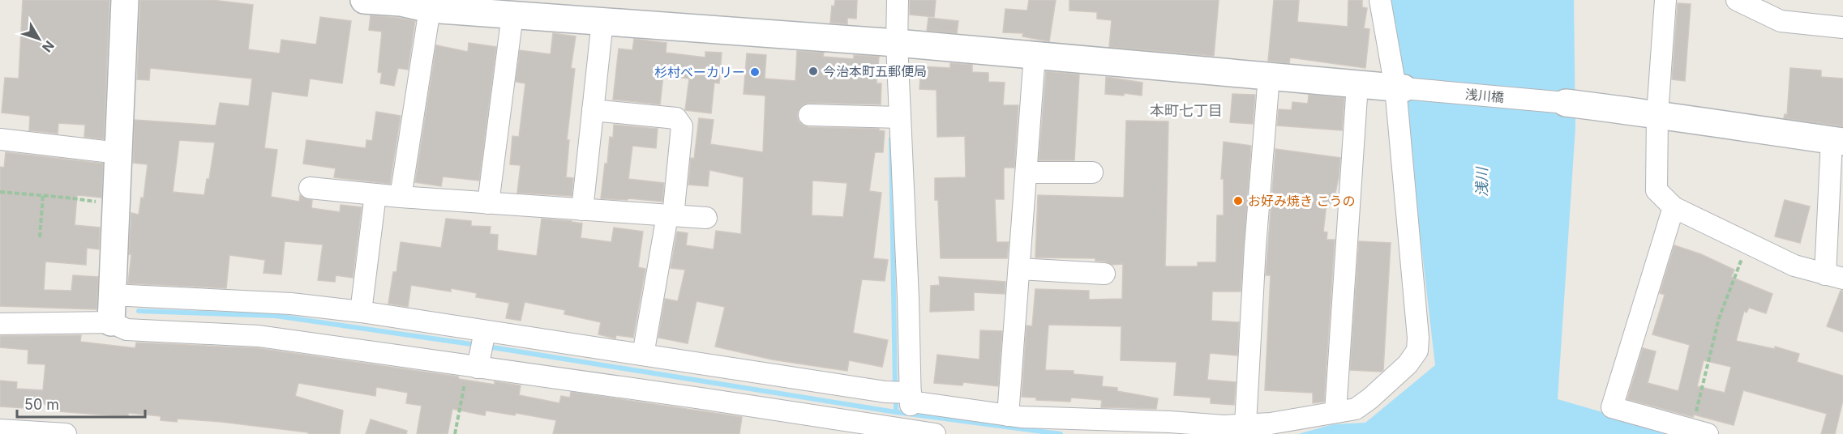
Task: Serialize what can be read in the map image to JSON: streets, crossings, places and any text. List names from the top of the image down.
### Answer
{
  "streets": {
    "street": ["浅川橋"]
  },
  "districts": ["本町七丁目"],
  "water": ["浅川"],
  "places": ["今治本町五郵便局", "杉村ベーカリー", "お好み焼き こうの"],
  "scale_bar": "50 m",
  "north": "bottom right"
}
